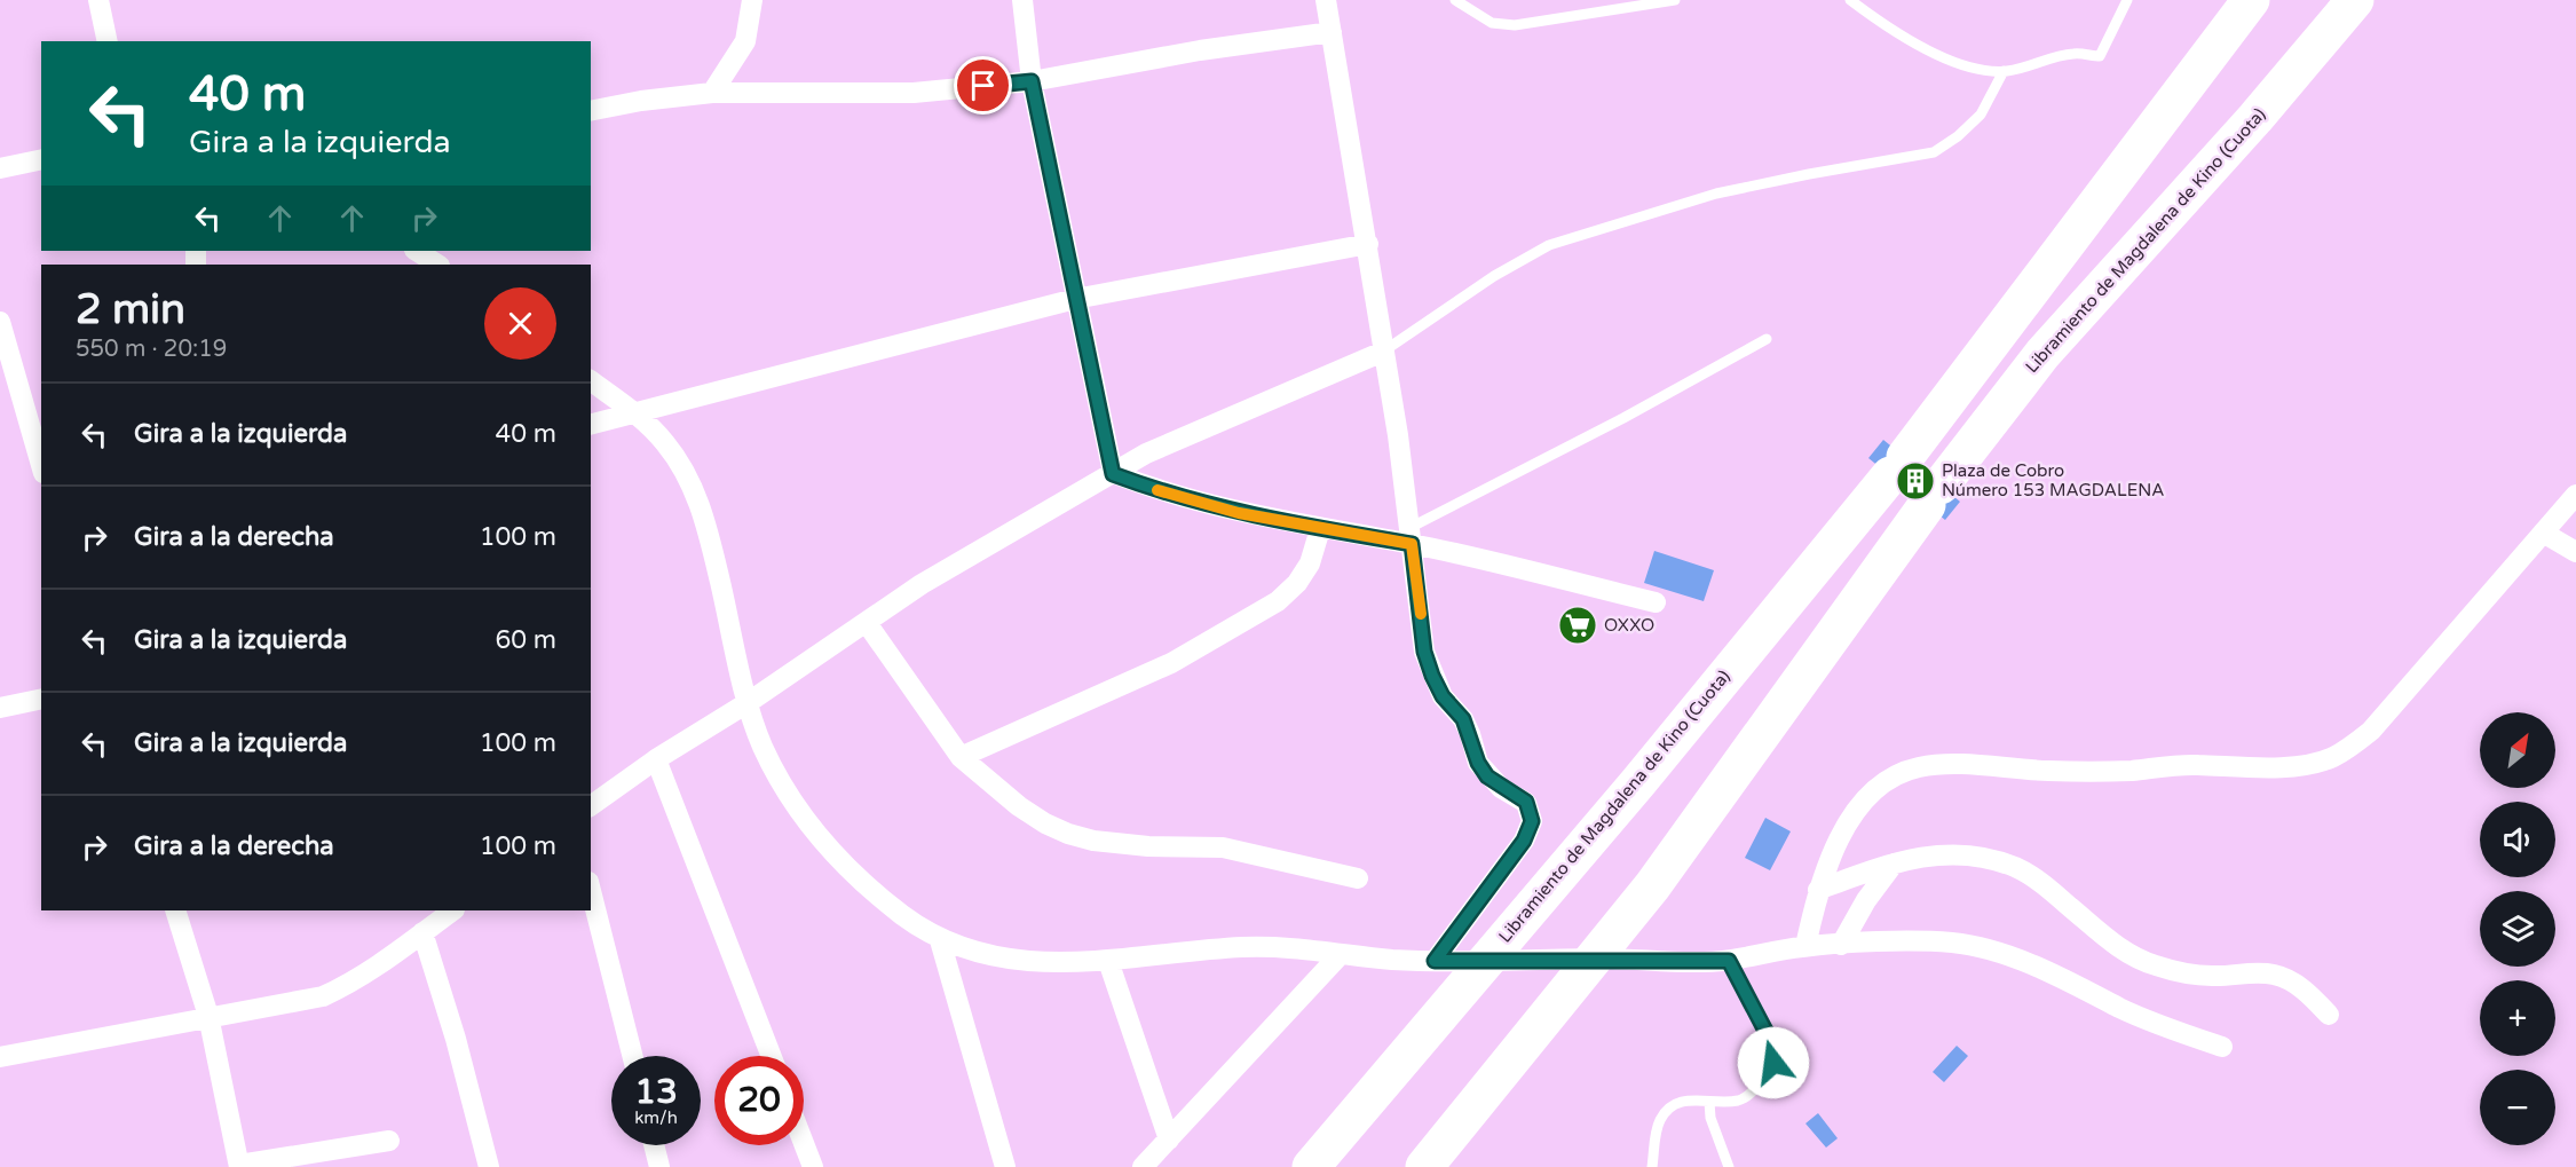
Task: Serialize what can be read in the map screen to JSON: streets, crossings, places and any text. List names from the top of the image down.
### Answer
{
  "streets": {
    "highway": ["Libramiento de Magdalena de Kino (Cuota)"]
  },
  "places": {
    "building": ["Plaza de Cobro Número 153 MAGDALENA"],
    "supermarket": ["OXXO"]
  },
  "north": "top right",
  "page": {
    "turn": ["40 m", "Gira a la izquierda"],
    "heading": ["2 min", "550 m · 20:19"],
    "list": [
      {
        "name": "Gira a la izquierda",
        "value": "40 m"
      },
      {
        "name": "Gira a la derecha",
        "value": "100 m"
      },
      {
        "name": "Gira a la izquierda",
        "value": "60 m"
      },
      {
        "name": "Gira a la izquierda",
        "value": "100 m"
      },
      {
        "name": "Gira a la derecha",
        "value": "100 m"
      }
    ],
    "map_buttons": ["+", "−"],
    "speed": "13 km/h",
    "limit": "20"
  }
}
